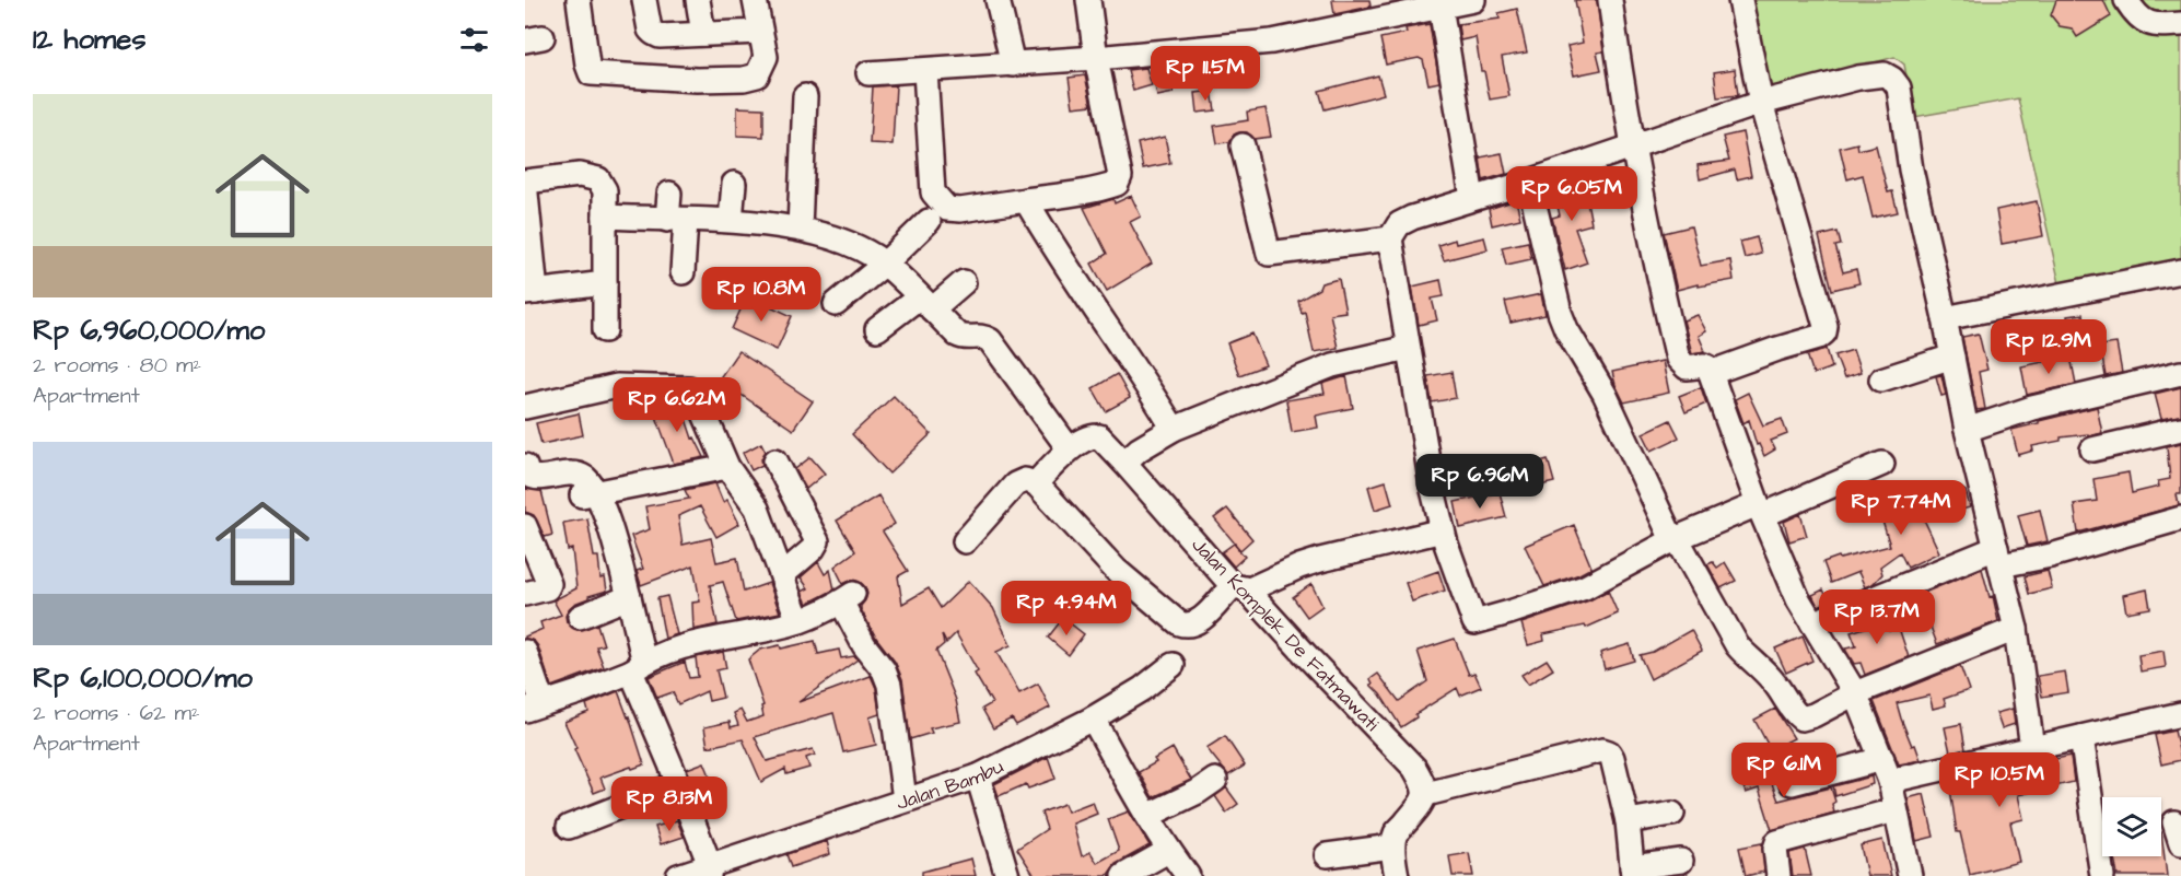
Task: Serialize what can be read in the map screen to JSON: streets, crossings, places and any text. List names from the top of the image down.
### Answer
{
  "streets": {
    "street": ["Jalan Komplek De Fatmawati", "Jalan Bambu"]
  },
  "page": {
    "heading": "12 homes",
    "price": [
      "Rp 11.5M",
      "Rp 6.05M",
      "Rp 10.8M",
      "Rp 12.9M",
      "Rp 6.62M",
      "Rp 6.96M",
      "Rp 7.74M",
      "Rp 4.94M",
      "Rp 13.7M",
      "Rp 6.1M",
      "Rp 10.5M",
      "Rp 8.13M"
    ],
    "list": [
      {
        "name": "Rp 6,960,000/mo",
        "note": "2 rooms · 80 m² · Apartment"
      },
      {
        "name": "Rp 6,100,000/mo",
        "note": "2 rooms · 62 m² · Apartment"
      }
    ]
  }
}
